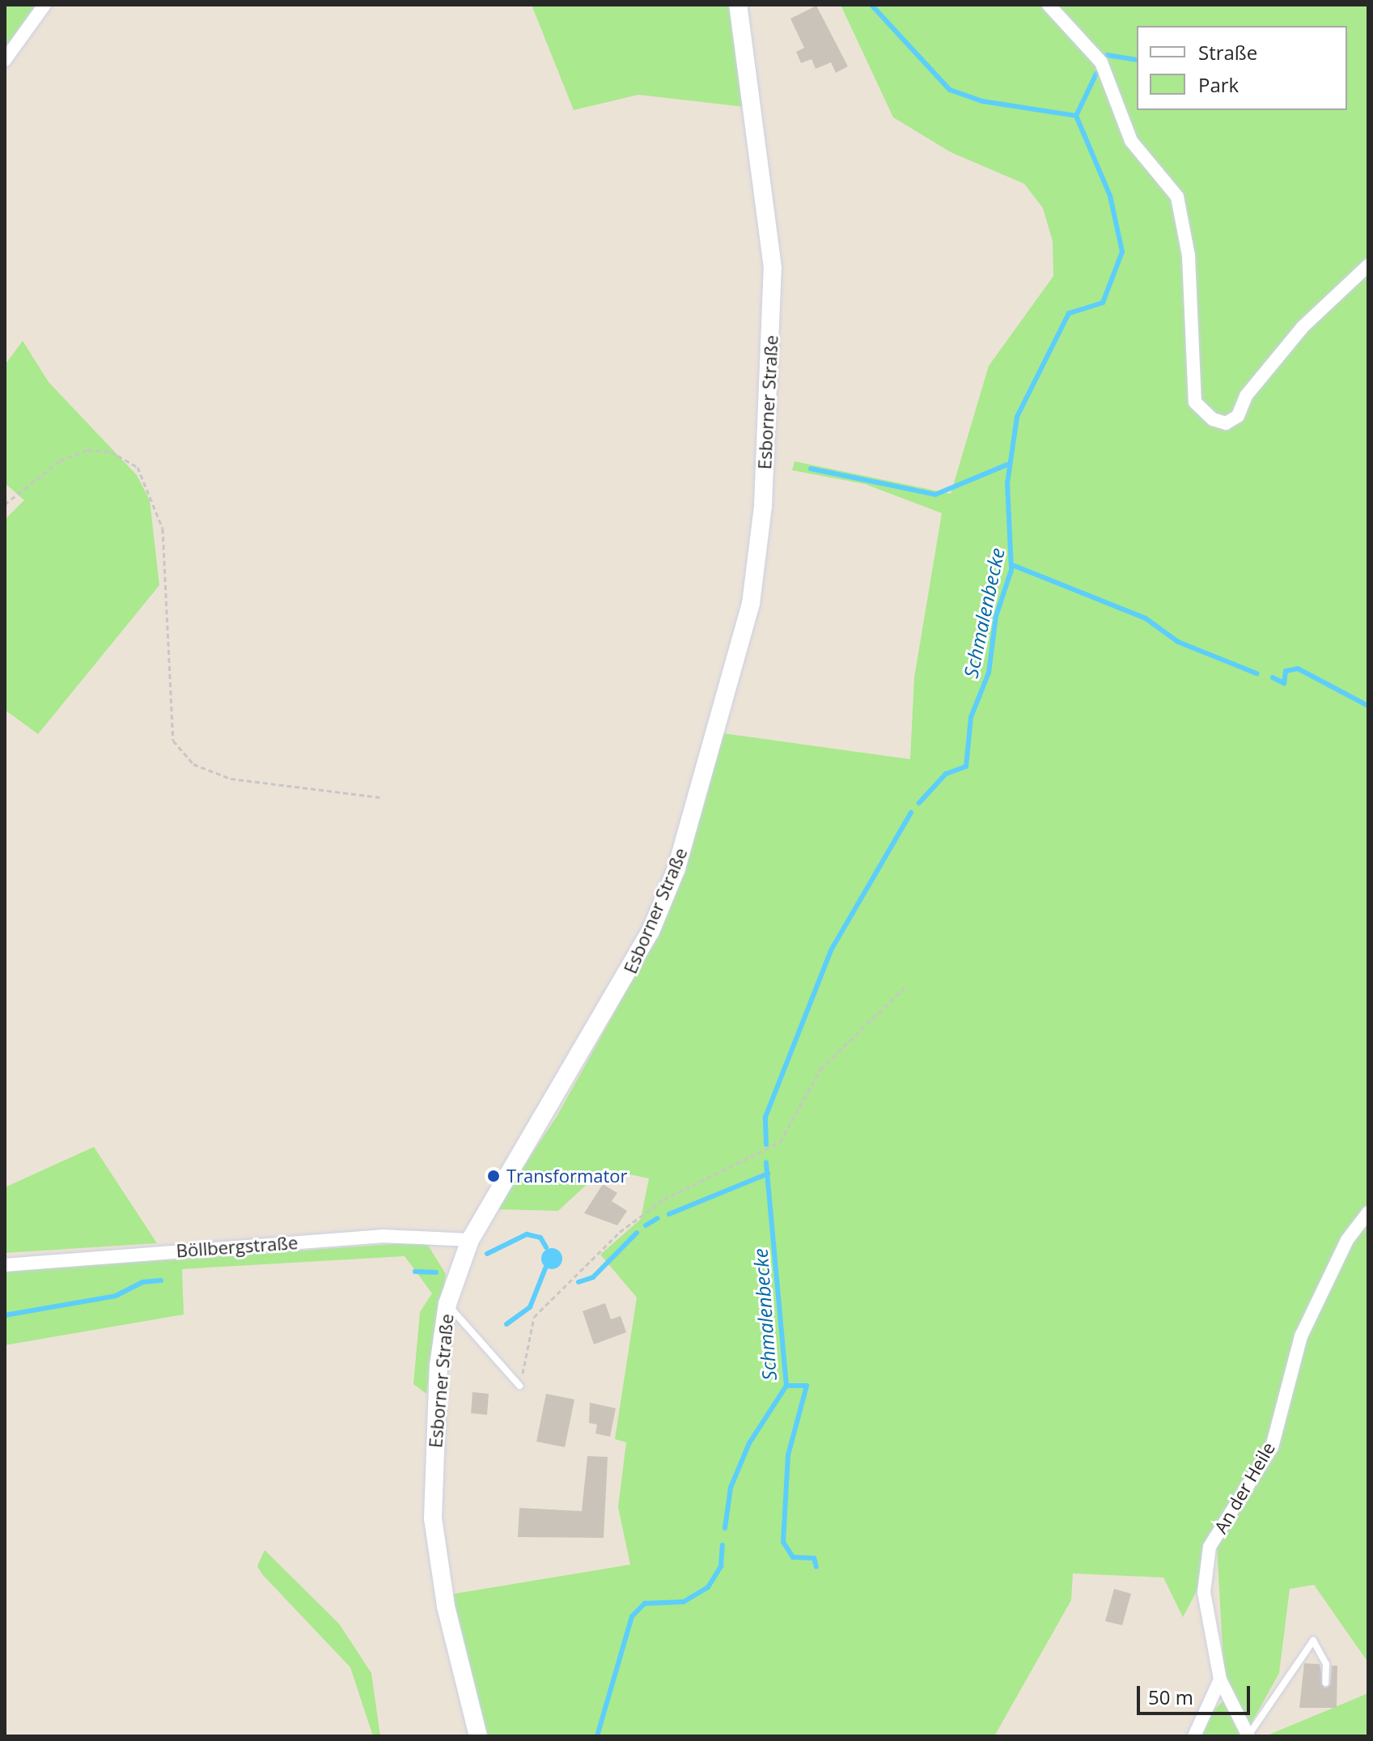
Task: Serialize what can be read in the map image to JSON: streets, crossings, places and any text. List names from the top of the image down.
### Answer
{
  "streets": {
    "main road": ["Esborner Straße"],
    "street": ["Böllbergstraße", "An der Heile"]
  },
  "crossings": [
    ["Esborner Straße", "Böllbergstraße"]
  ],
  "water": ["Schmalenbecke"],
  "places": ["Transformator"],
  "legend": ["Straße", "Park"],
  "scale_bar": "50 m"
}
